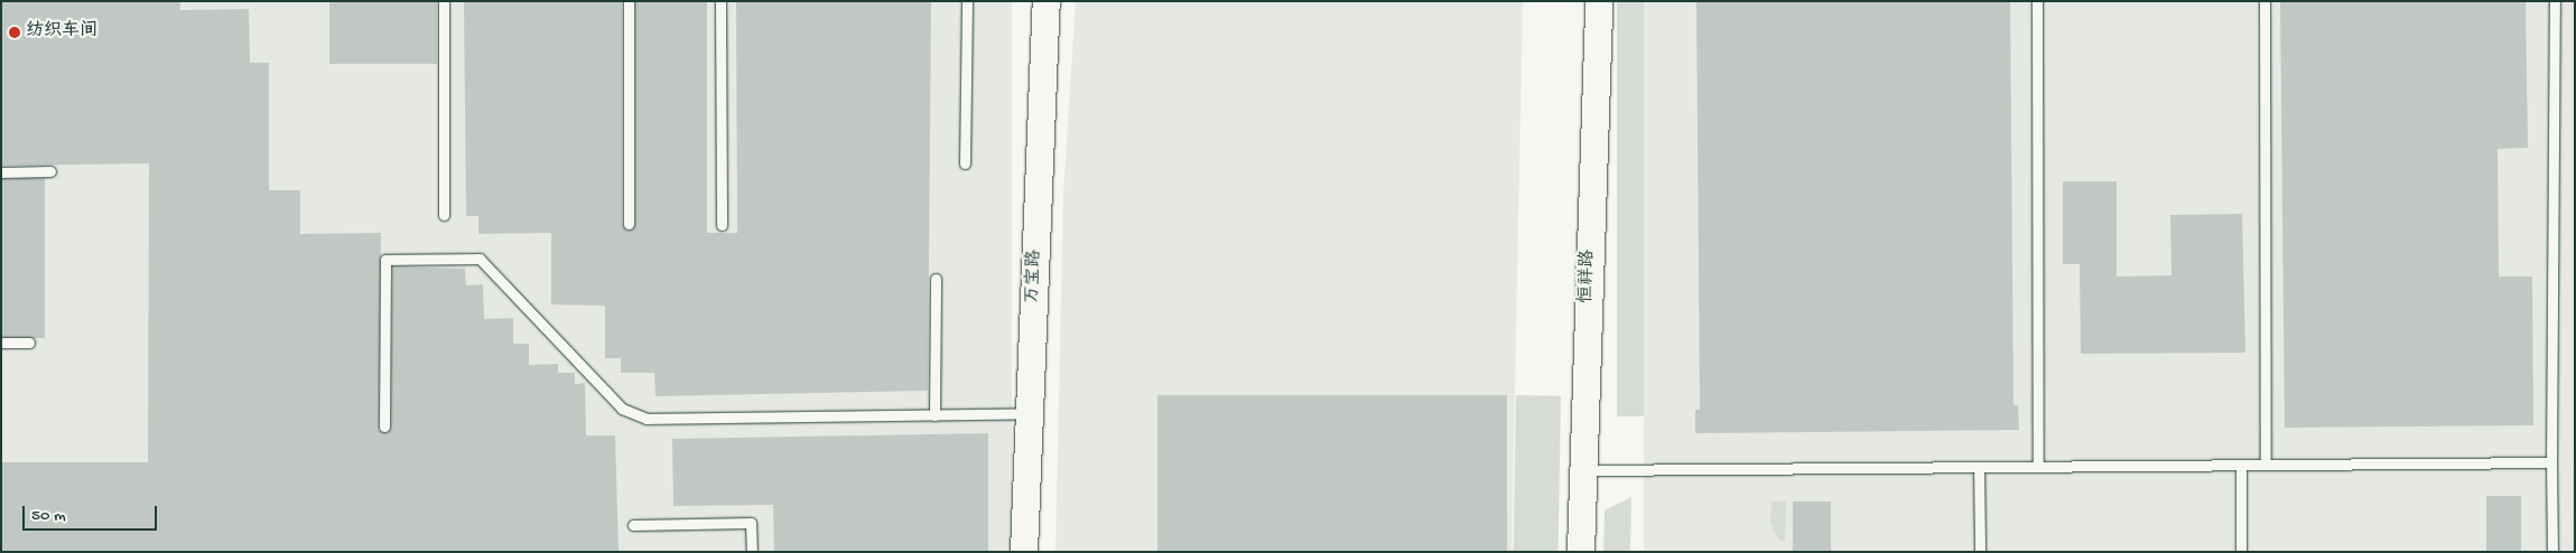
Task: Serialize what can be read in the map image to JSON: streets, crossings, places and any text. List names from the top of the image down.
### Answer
{
  "streets": {
    "street": ["万宝路", "恒祥路"]
  },
  "places": ["纺织车间"],
  "scale_bar": "50 m"
}
